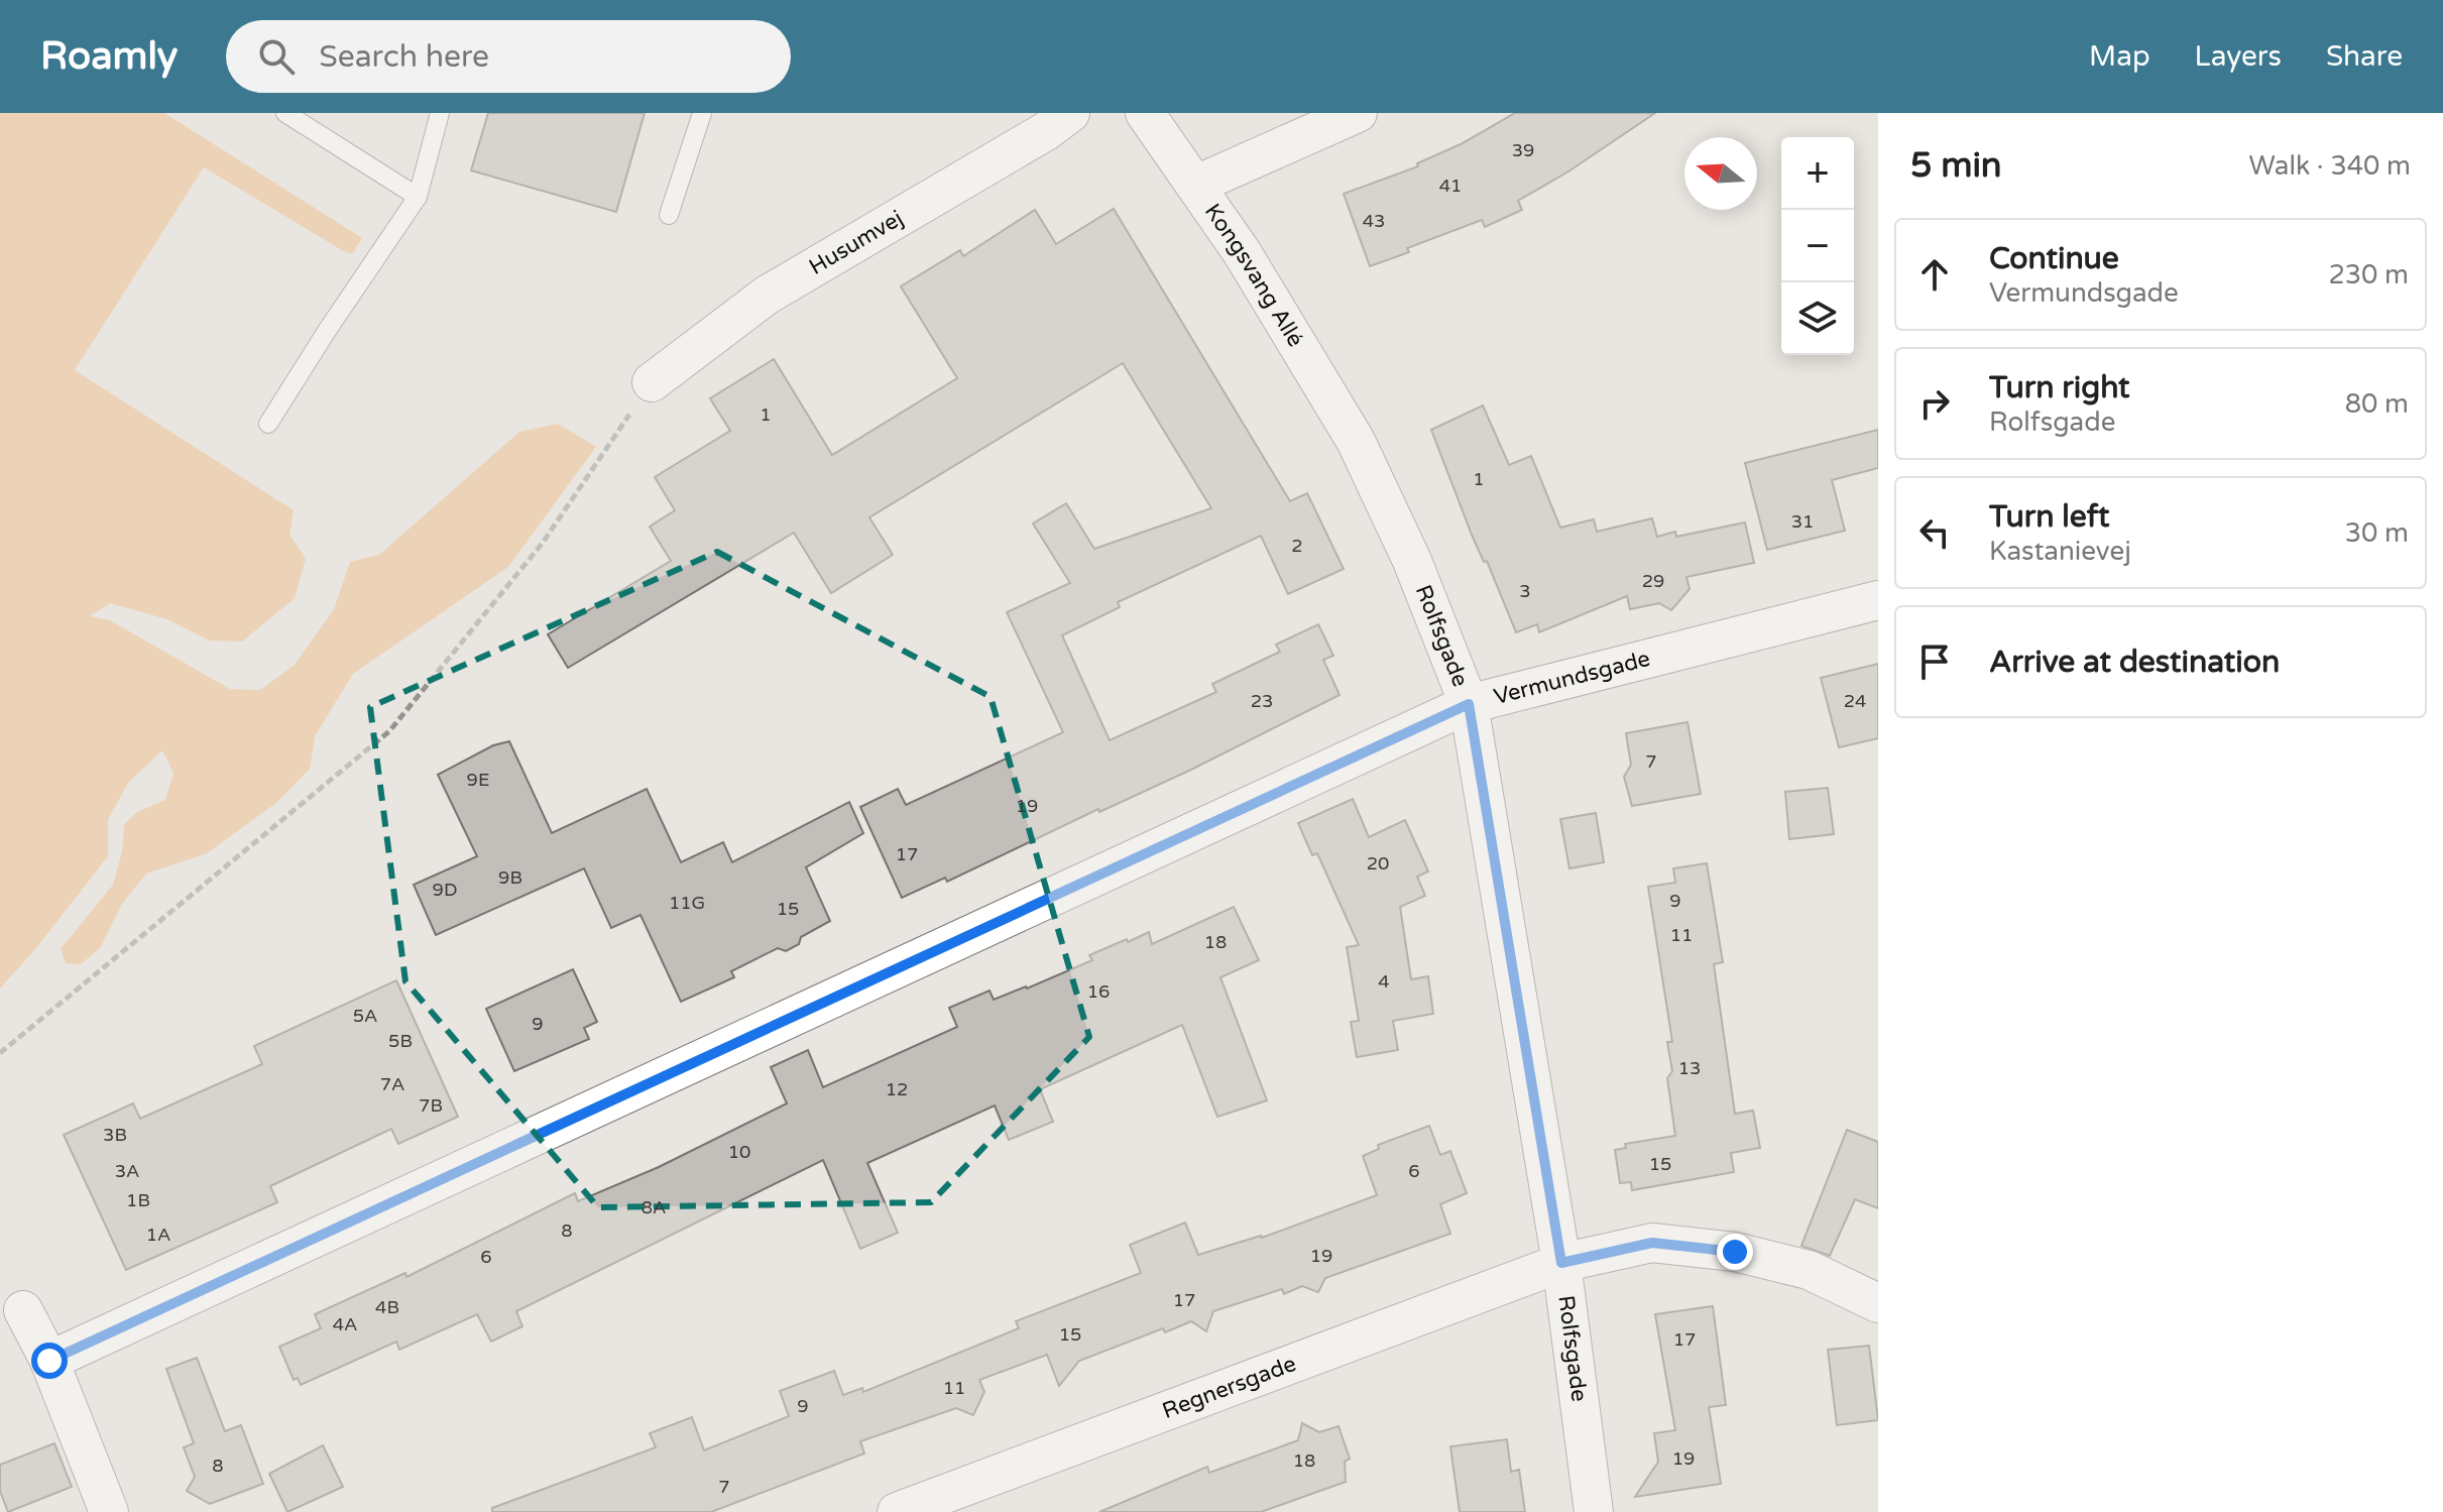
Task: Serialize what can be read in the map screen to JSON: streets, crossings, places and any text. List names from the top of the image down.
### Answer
{
  "streets": {
    "street": [
      "Husumvej",
      "Kongsvang Allé",
      "Rolfsgade",
      "Vermundsgade",
      "Regnersgade"
    ]
  },
  "crossings": [
    ["Kongsvang Allé", "Rolfsgade"],
    ["Rolfsgade", "Vermundsgade"],
    ["Rolfsgade", "Regnersgade"]
  ],
  "house_numbers": [
    "39",
    "41",
    "43",
    "1",
    "1",
    "31",
    "2",
    "29",
    "3",
    "23",
    "24",
    "7",
    "9E",
    "19",
    "17",
    "20",
    "9B",
    "9D",
    "9",
    "11G",
    "15",
    "11",
    "18",
    "4",
    "16",
    "5A",
    "9",
    "5B",
    "13",
    "7A",
    "12",
    "7B",
    "3B",
    "10",
    "15",
    "3A",
    "6",
    "1B",
    "8A",
    "8",
    "1A",
    "19",
    "6",
    "17",
    "4B",
    "4A",
    "15",
    "17",
    "11",
    "9",
    "19",
    "18",
    "8",
    "7"
  ],
  "north": "left",
  "page": {
    "header": "Roamly",
    "search": "Search here",
    "nav": ["Map", "Layers", "Share"],
    "heading": ["5 min", "Walk · 340 m"],
    "map_buttons": ["+", "−"],
    "list": [
      ["Continue", "Vermundsgade", "230 m"],
      ["Turn right", "Rolfsgade", "80 m"],
      ["Turn left", "Kastanievej", "30 m"],
      "Arrive at destination"
    ]
  }
}
